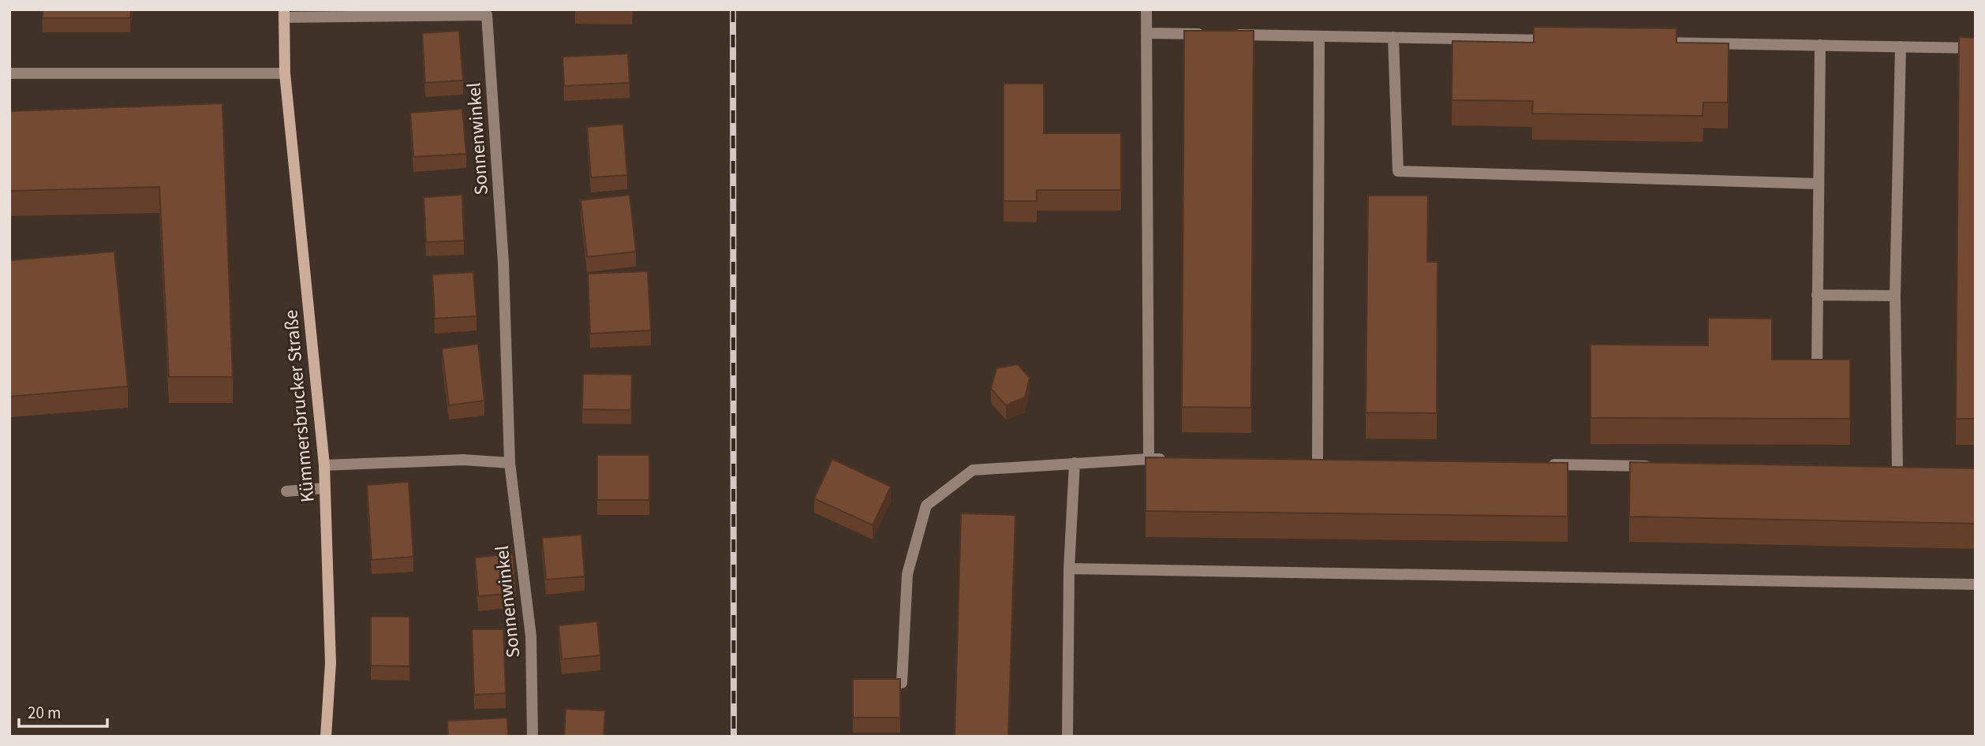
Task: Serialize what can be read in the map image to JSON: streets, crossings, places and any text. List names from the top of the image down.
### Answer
{
  "streets": {
    "street": ["Sonnenwinkel", "Kümmersbrucker Straße"]
  },
  "crossings": [
    ["Sonnenwinkel", "Kümmersbrucker Straße"]
  ],
  "scale_bar": "20 m"
}
